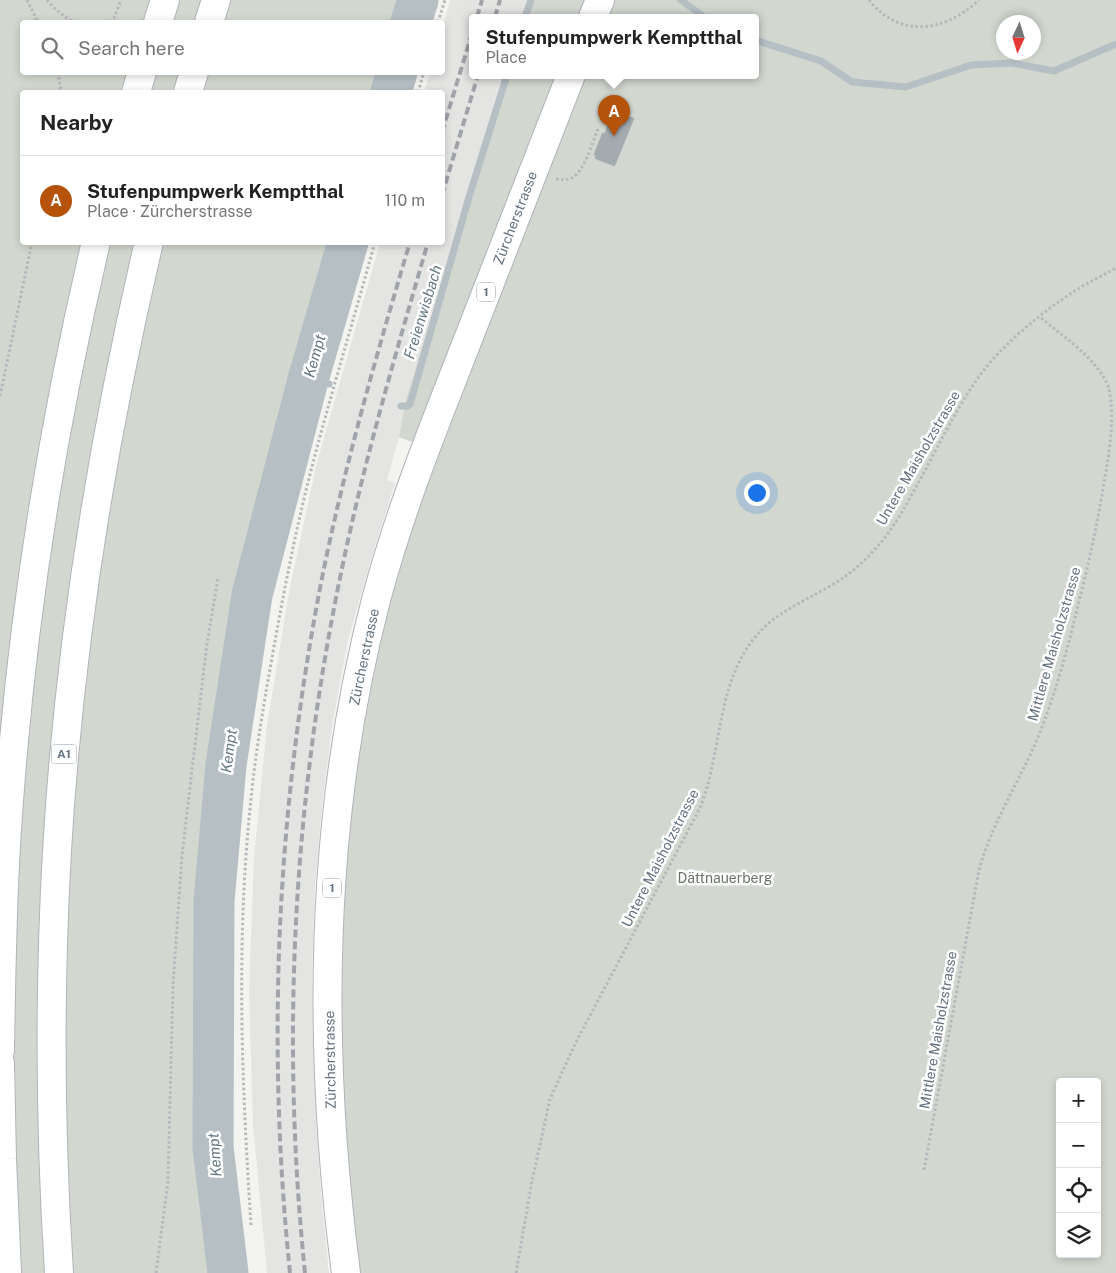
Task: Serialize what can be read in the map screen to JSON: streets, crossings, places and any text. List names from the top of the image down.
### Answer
{
  "streets": {
    "main road": ["Zürcherstrasse", "1", "A1"],
    "path": ["Untere Maisholzstrasse", "Mittlere Maisholzstrasse"]
  },
  "crossings": [
    ["Untere Maisholzstrasse", "Mittlere Maisholzstrasse"]
  ],
  "water": ["Freienwisbach", "Kempt"],
  "parks": ["Dättnauerberg"],
  "north": "bottom",
  "page": {
    "popup": ["Stufenpumpwerk Kemptthal", "Place"],
    "search": "Search here",
    "heading": "Nearby",
    "pins": "A",
    "list": [
      {
        "mark": "A",
        "name": "Stufenpumpwerk Kemptthal",
        "note": "Place · Zürcherstrasse",
        "value": "110 m"
      }
    ],
    "map_buttons": ["+", "−"]
  }
}
